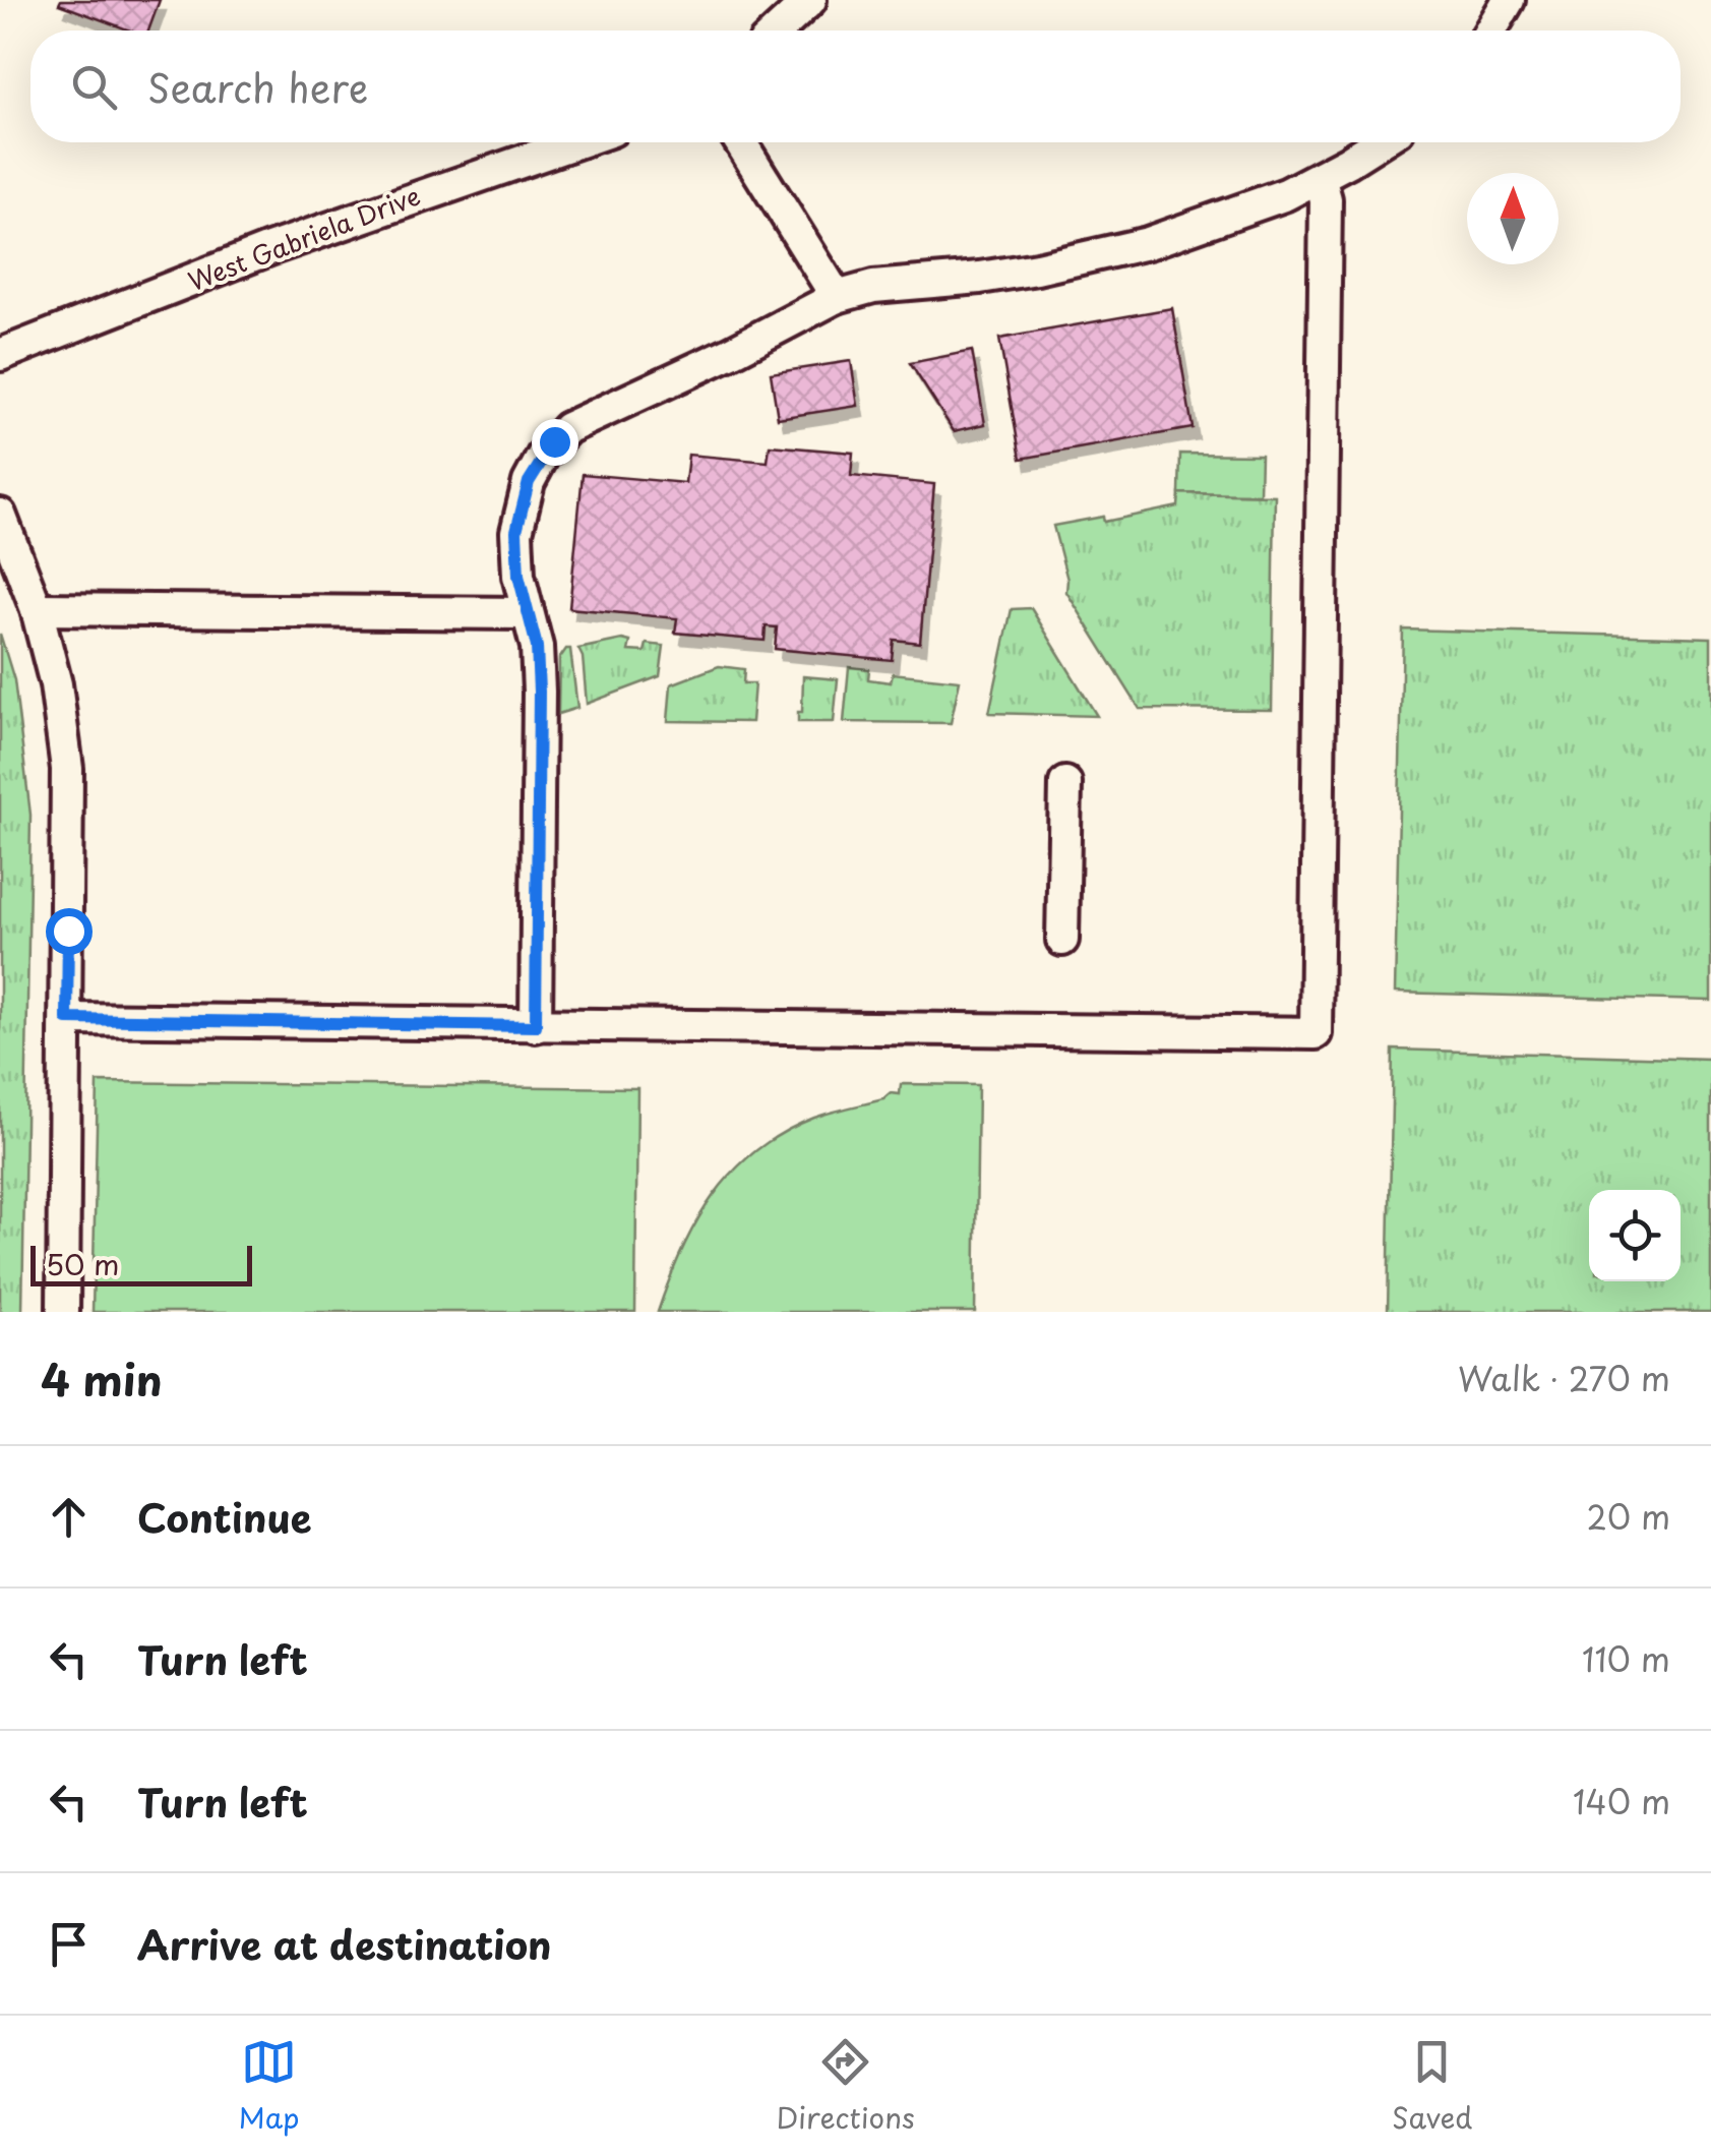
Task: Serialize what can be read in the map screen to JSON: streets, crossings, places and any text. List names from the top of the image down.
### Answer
{
  "streets": {
    "street": ["West Gabriela Drive"]
  },
  "scale_bar": "50 m",
  "north": "top",
  "page": {
    "search": "Search here",
    "scale": "50 m",
    "heading": ["4 min", "Walk · 270 m"],
    "list": [
      ["Continue", "20 m"],
      ["Turn left", "110 m"],
      ["Turn left", "140 m"],
      "Arrive at destination"
    ],
    "nav": ["Map", "Directions", "Saved"]
  }
}
